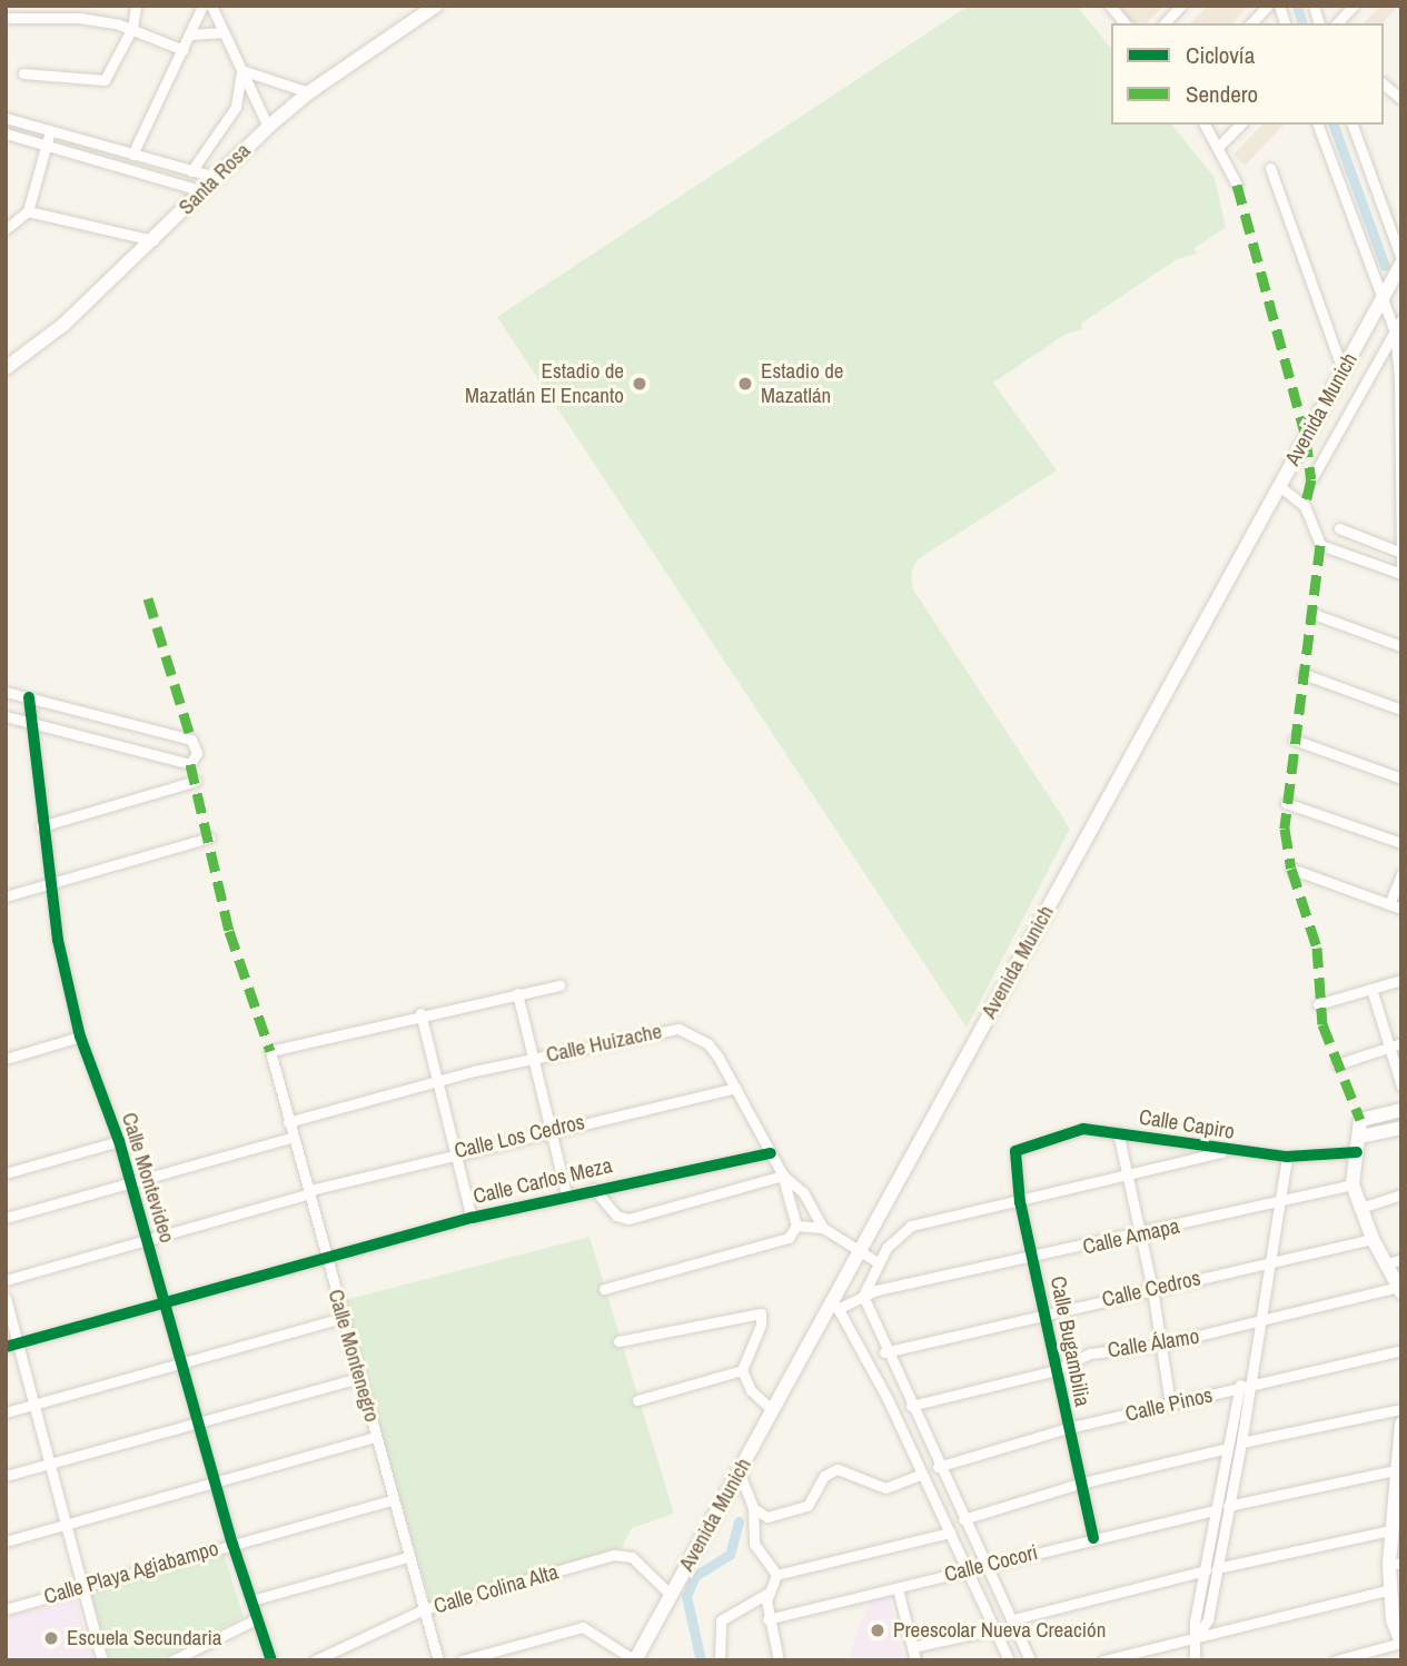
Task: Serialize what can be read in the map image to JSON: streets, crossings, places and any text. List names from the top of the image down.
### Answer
{
  "streets": {
    "main road": ["Santa Rosa", "Avenida Munich"],
    "street": [
      "Calle Huizache",
      "Calle Capiro",
      "Calle Los Cedros",
      "Calle Montevideo",
      "Calle Carlos Meza",
      "Calle Amapa",
      "Calle Cedros",
      "Calle Bugambilia",
      "Calle Álamo",
      "Calle Montenegro",
      "Calle Pinos",
      "Calle Cocori",
      "Calle Playa Agiabampo",
      "Calle Colina Alta"
    ]
  },
  "crossings": [
    ["Avenida Munich", "Calle Huizache"],
    ["Avenida Munich", "Calle Amapa"],
    ["Avenida Munich", "Calle Colina Alta"],
    ["Calle Huizache", "Calle Los Cedros"],
    ["Calle Huizache", "Calle Carlos Meza"],
    ["Calle Huizache", "Calle Montenegro"],
    ["Calle Capiro", "Calle Bugambilia"],
    ["Calle Los Cedros", "Calle Montevideo"],
    ["Calle Los Cedros", "Calle Montenegro"],
    ["Calle Montevideo", "Calle Carlos Meza"],
    ["Calle Montevideo", "Calle Playa Agiabampo"],
    ["Calle Carlos Meza", "Calle Montenegro"],
    ["Calle Amapa", "Calle Bugambilia"],
    ["Calle Cedros", "Calle Bugambilia"],
    ["Calle Bugambilia", "Calle Álamo"],
    ["Calle Bugambilia", "Calle Pinos"],
    ["Calle Bugambilia", "Calle Cocori"],
    ["Calle Montenegro", "Calle Playa Agiabampo"],
    ["Calle Montenegro", "Calle Colina Alta"]
  ],
  "places": [
    "Estadio de Mazatlán El Encanto",
    "Estadio de Mazatlán",
    "Preescolar Nueva Creación",
    "Escuela Secundaria"
  ],
  "legend": ["Ciclovía", "Sendero"]
}
